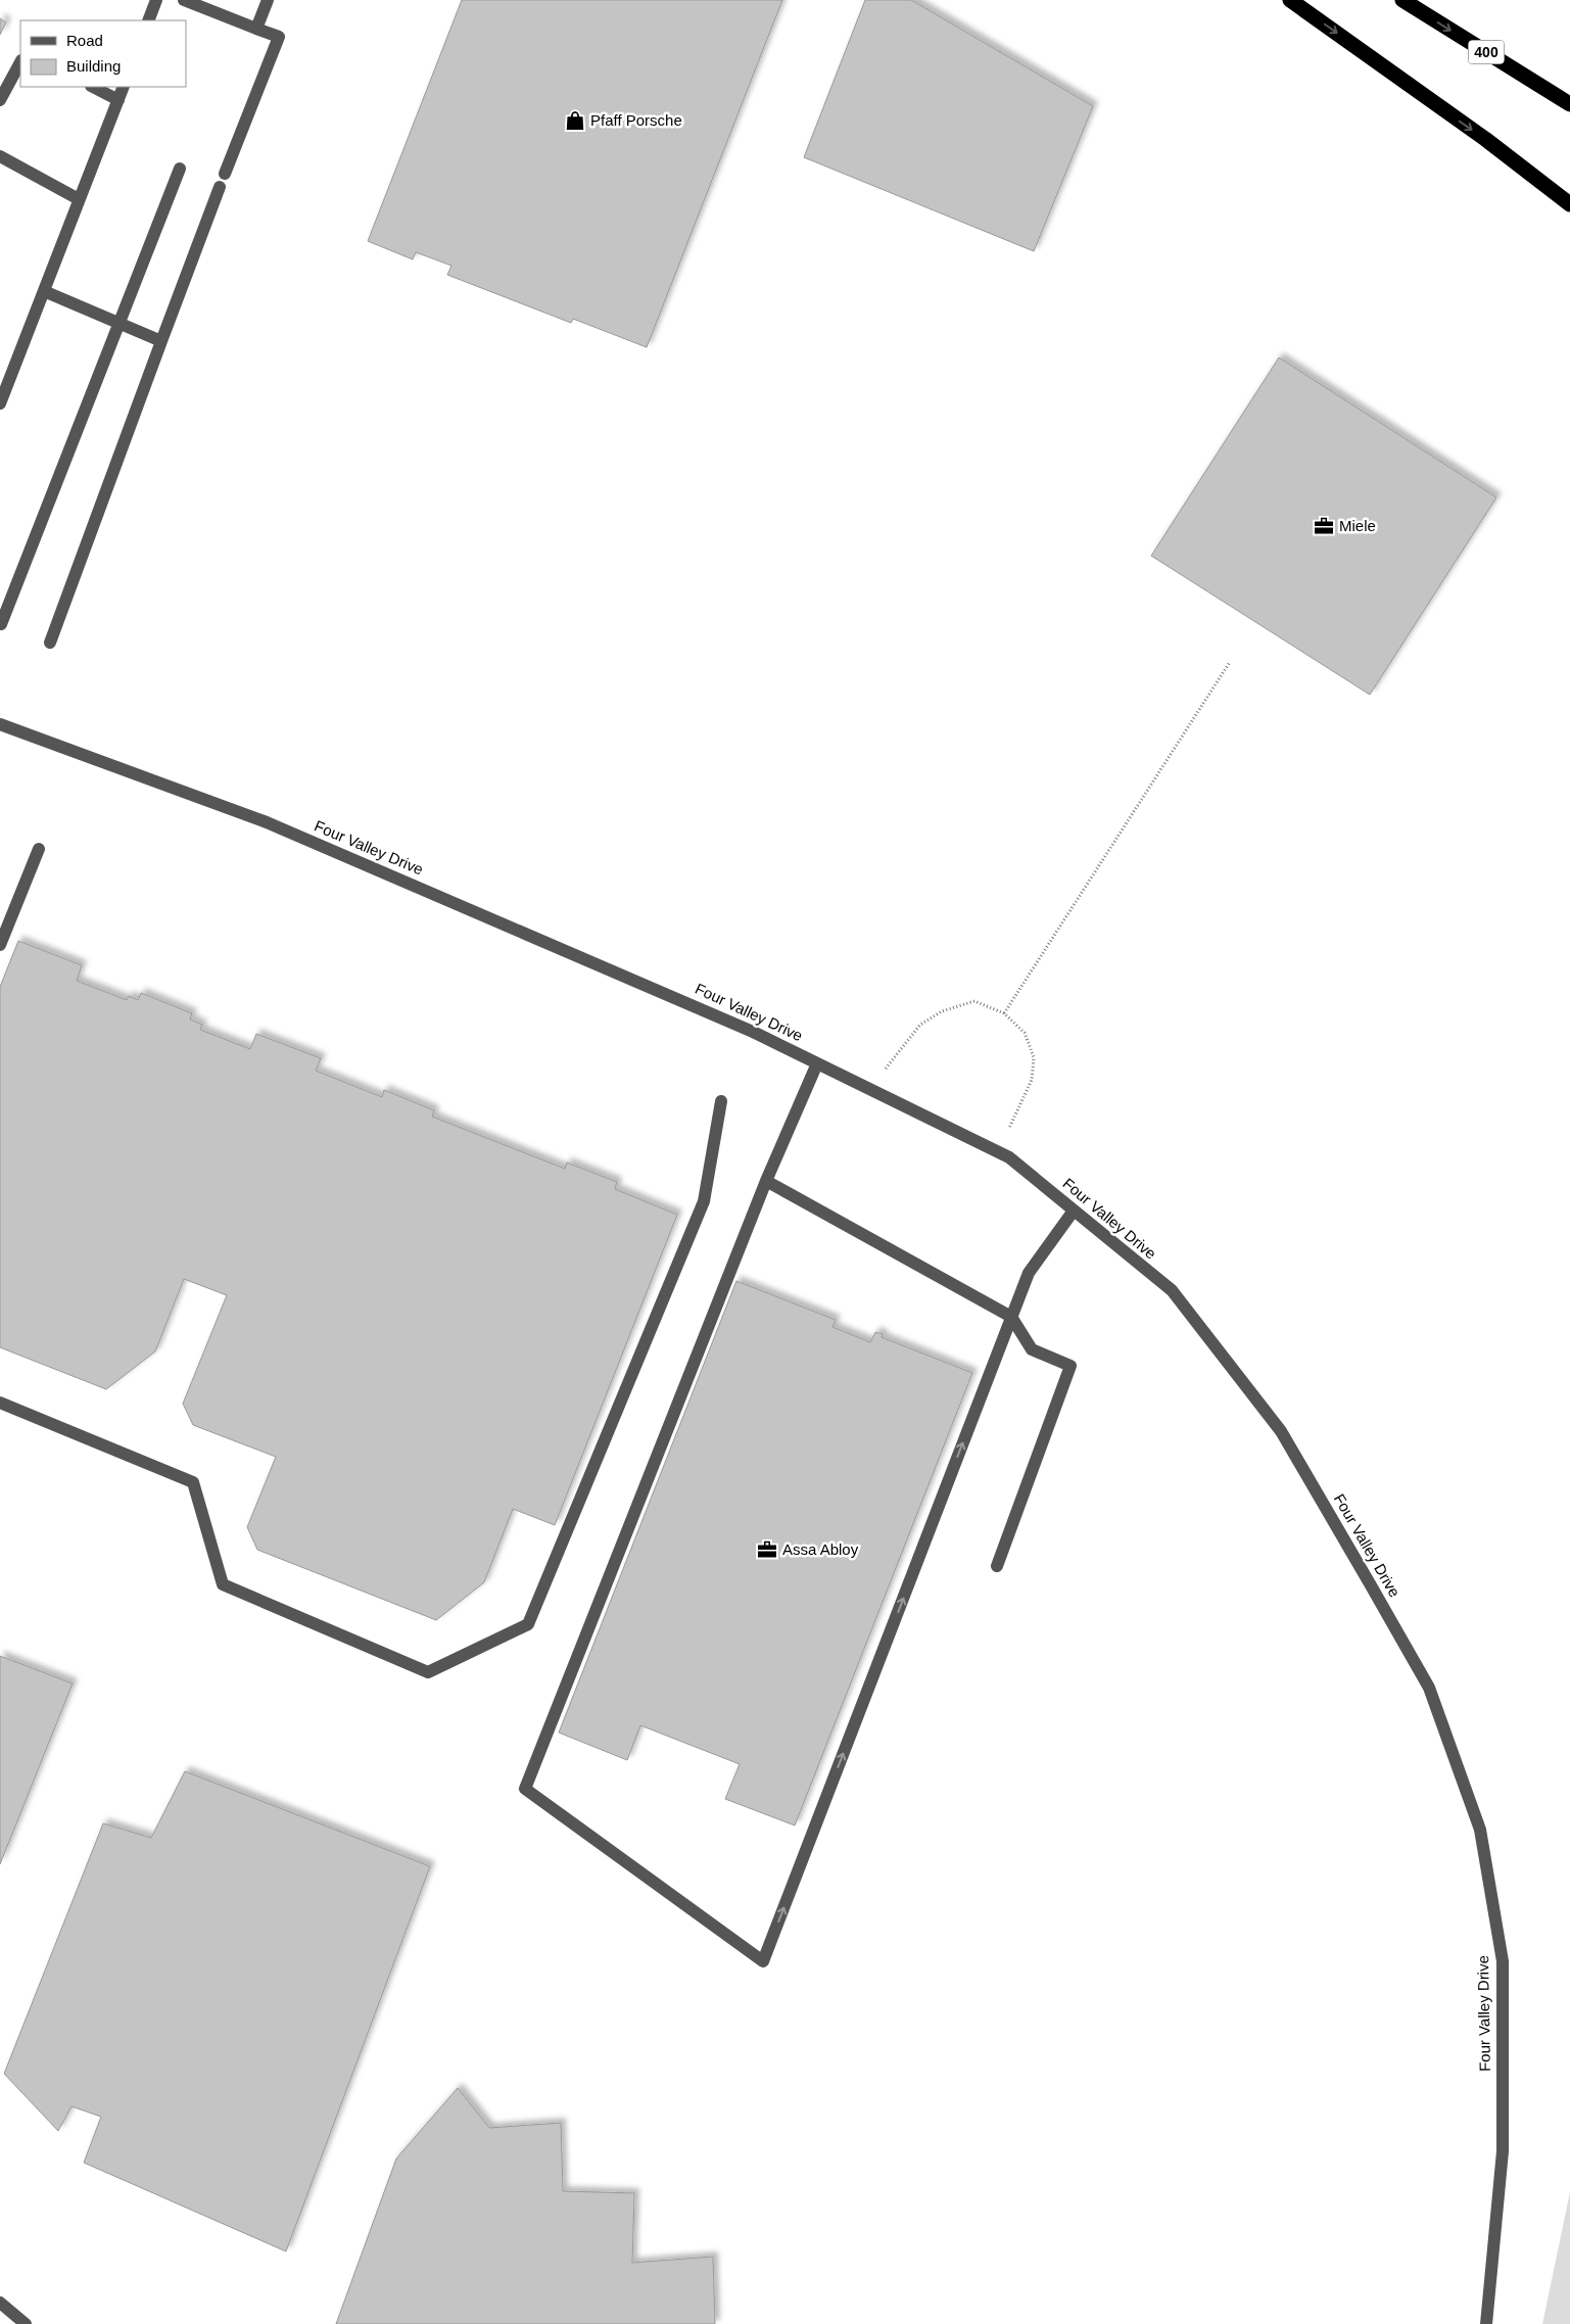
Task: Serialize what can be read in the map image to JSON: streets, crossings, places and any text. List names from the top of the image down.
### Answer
{
  "streets": {
    "highway": ["400"],
    "street": ["Four Valley Drive"]
  },
  "places": {
    "shop": ["Pfaff Porsche"],
    "office": ["Miele", "Assa Abloy"]
  },
  "legend": ["Road", "Building"]
}
